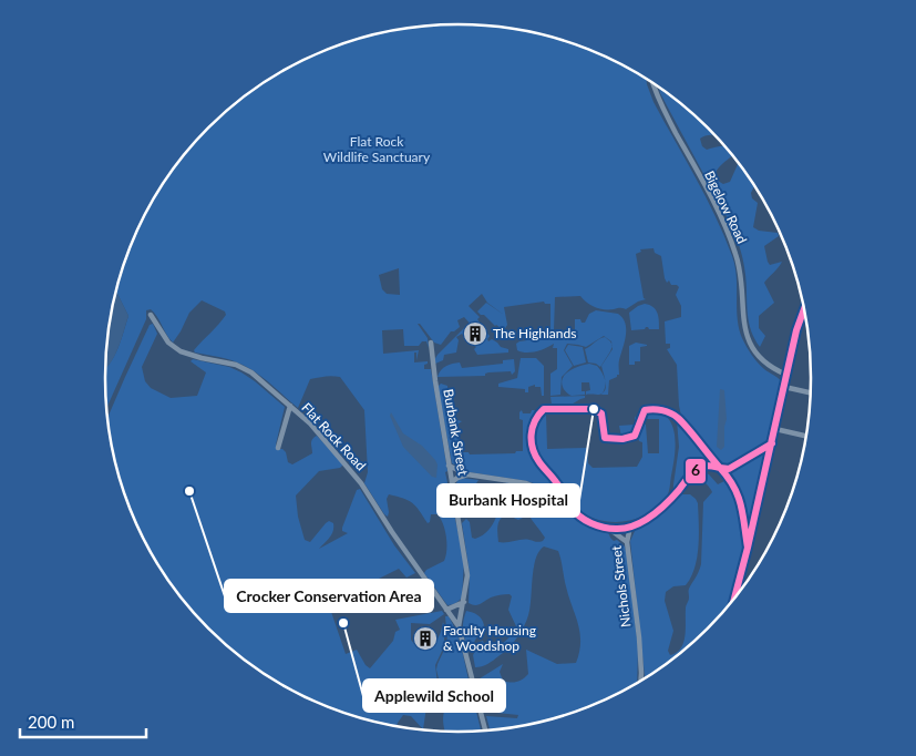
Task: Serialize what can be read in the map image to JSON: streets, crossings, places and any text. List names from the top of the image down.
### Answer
{
  "streets": {
    "street": [
      "Bigelow Road",
      "Burbank Street",
      "Flat Rock Road",
      "Nichols Street"
    ]
  },
  "crossings": [
    ["Burbank Street", "Flat Rock Road"]
  ],
  "parks": ["Flat Rock Wildlife Sanctuary"],
  "places": {
    "building": ["The Highlands", "Faculty Housing & Woodshop"],
    "other": ["Burbank Hospital", "Crocker Conservation Area", "Applewild School"]
  },
  "lines": ["transit line 6"],
  "scale_bar": "200 m"
}
